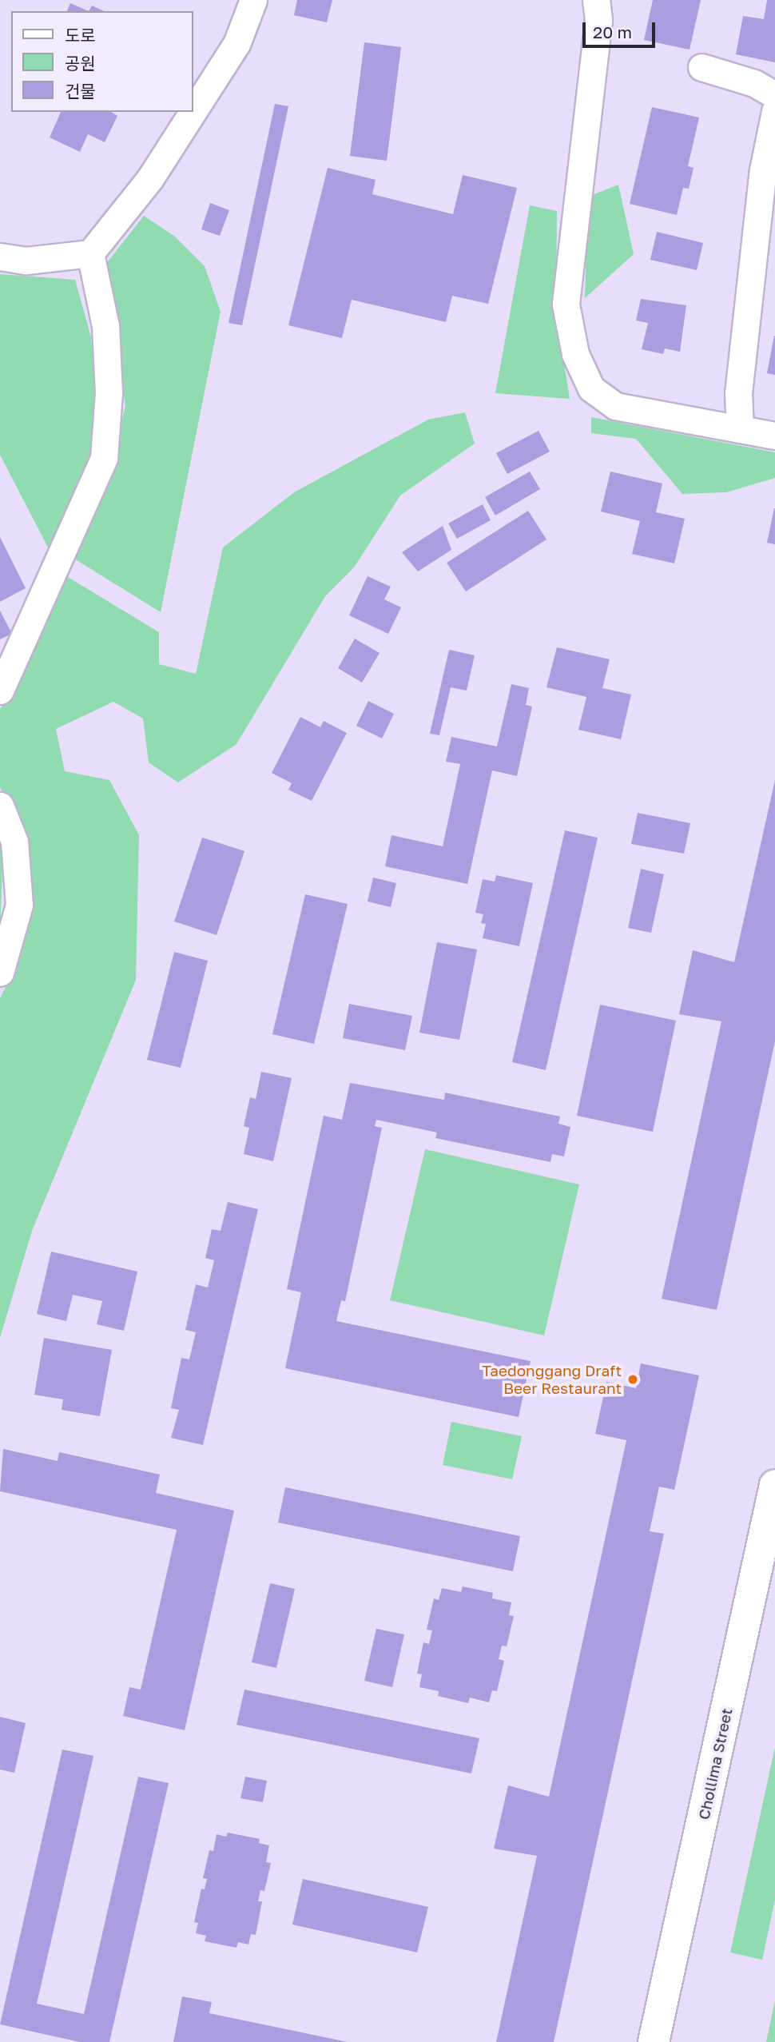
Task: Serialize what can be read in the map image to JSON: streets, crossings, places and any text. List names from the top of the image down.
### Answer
{
  "streets": {
    "main road": ["Chollima Street"]
  },
  "places": ["Taedonggang Draft Beer Restaurant"],
  "legend": ["도로", "공원", "건물"],
  "scale_bar": "20 m"
}
